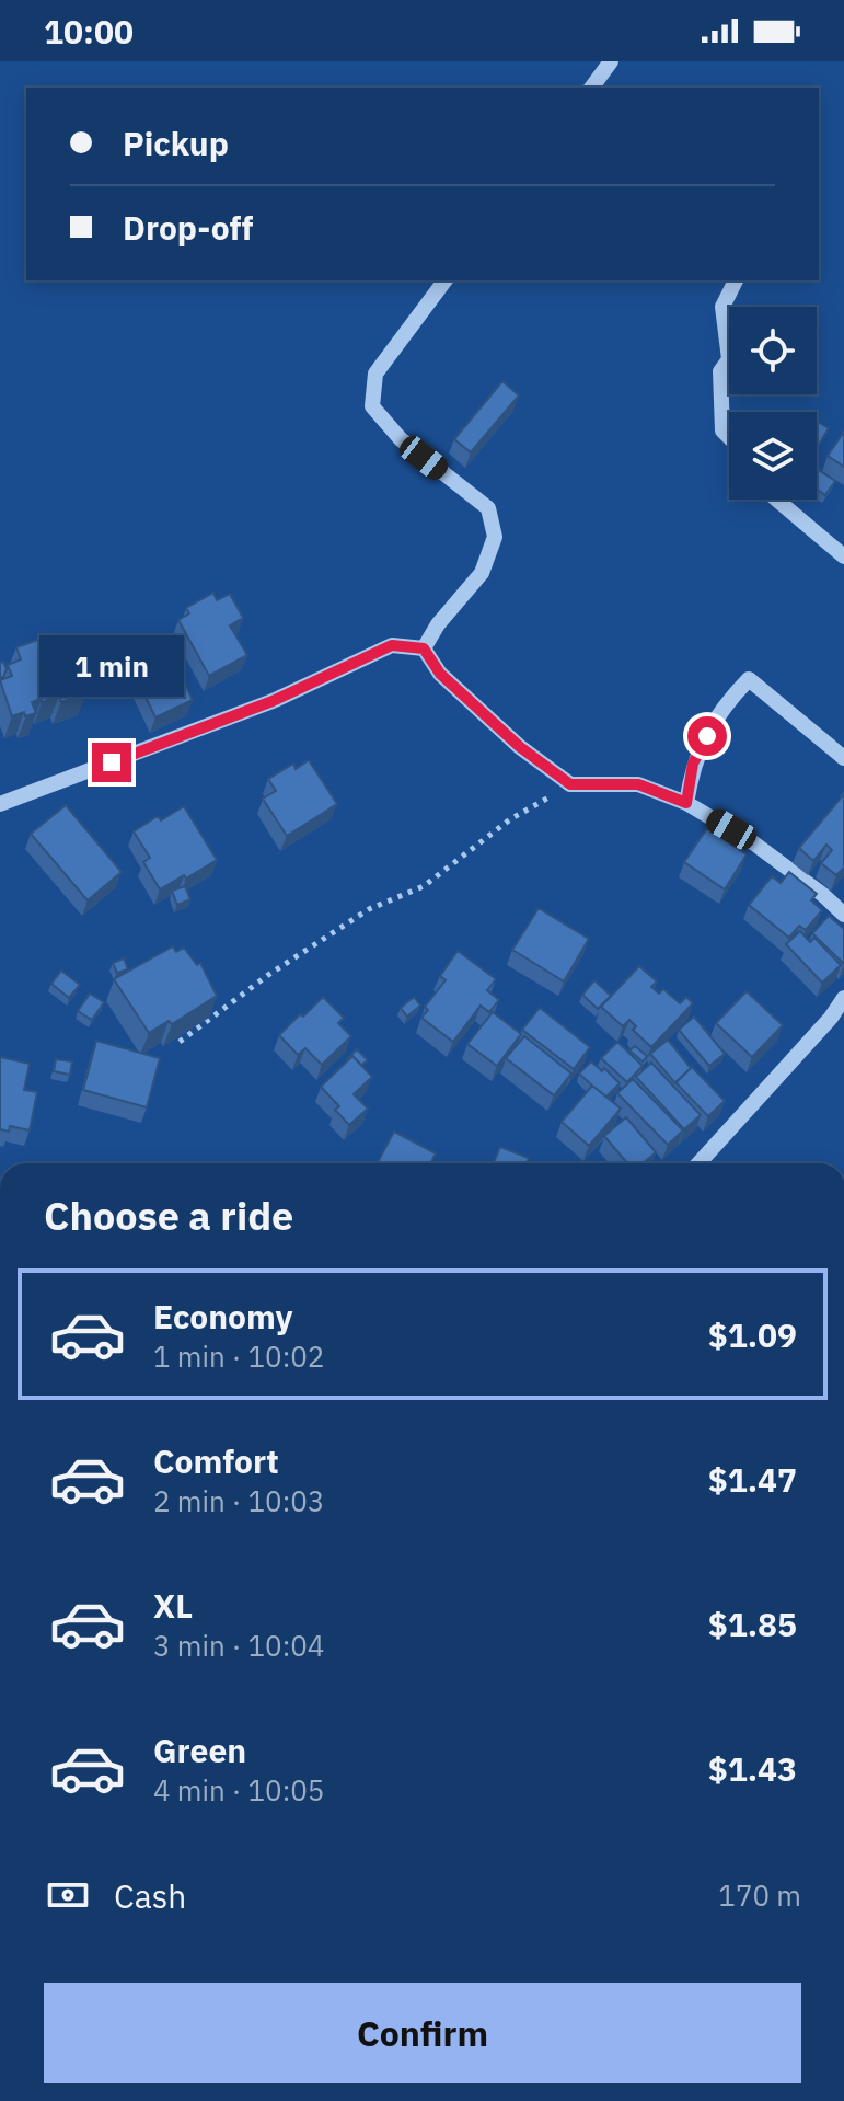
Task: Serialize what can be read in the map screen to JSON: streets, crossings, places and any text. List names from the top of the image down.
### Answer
{
  "page": {
    "status": "10:00",
    "banner": ["Pickup", "Drop-off"],
    "bubble": "1 min",
    "heading": "Choose a ride",
    "list": [
      {
        "name": "Economy",
        "note": "1 min · 10:02",
        "value": "$1.09"
      },
      {
        "name": "Comfort",
        "note": "2 min · 10:03",
        "value": "$1.47"
      },
      {
        "name": "XL",
        "note": "3 min · 10:04",
        "value": "$1.85"
      },
      {
        "name": "Green",
        "note": "4 min · 10:05",
        "value": "$1.43"
      }
    ],
    "pay": ["Cash", "170 m"],
    "buttons": "Confirm"
  }
}
